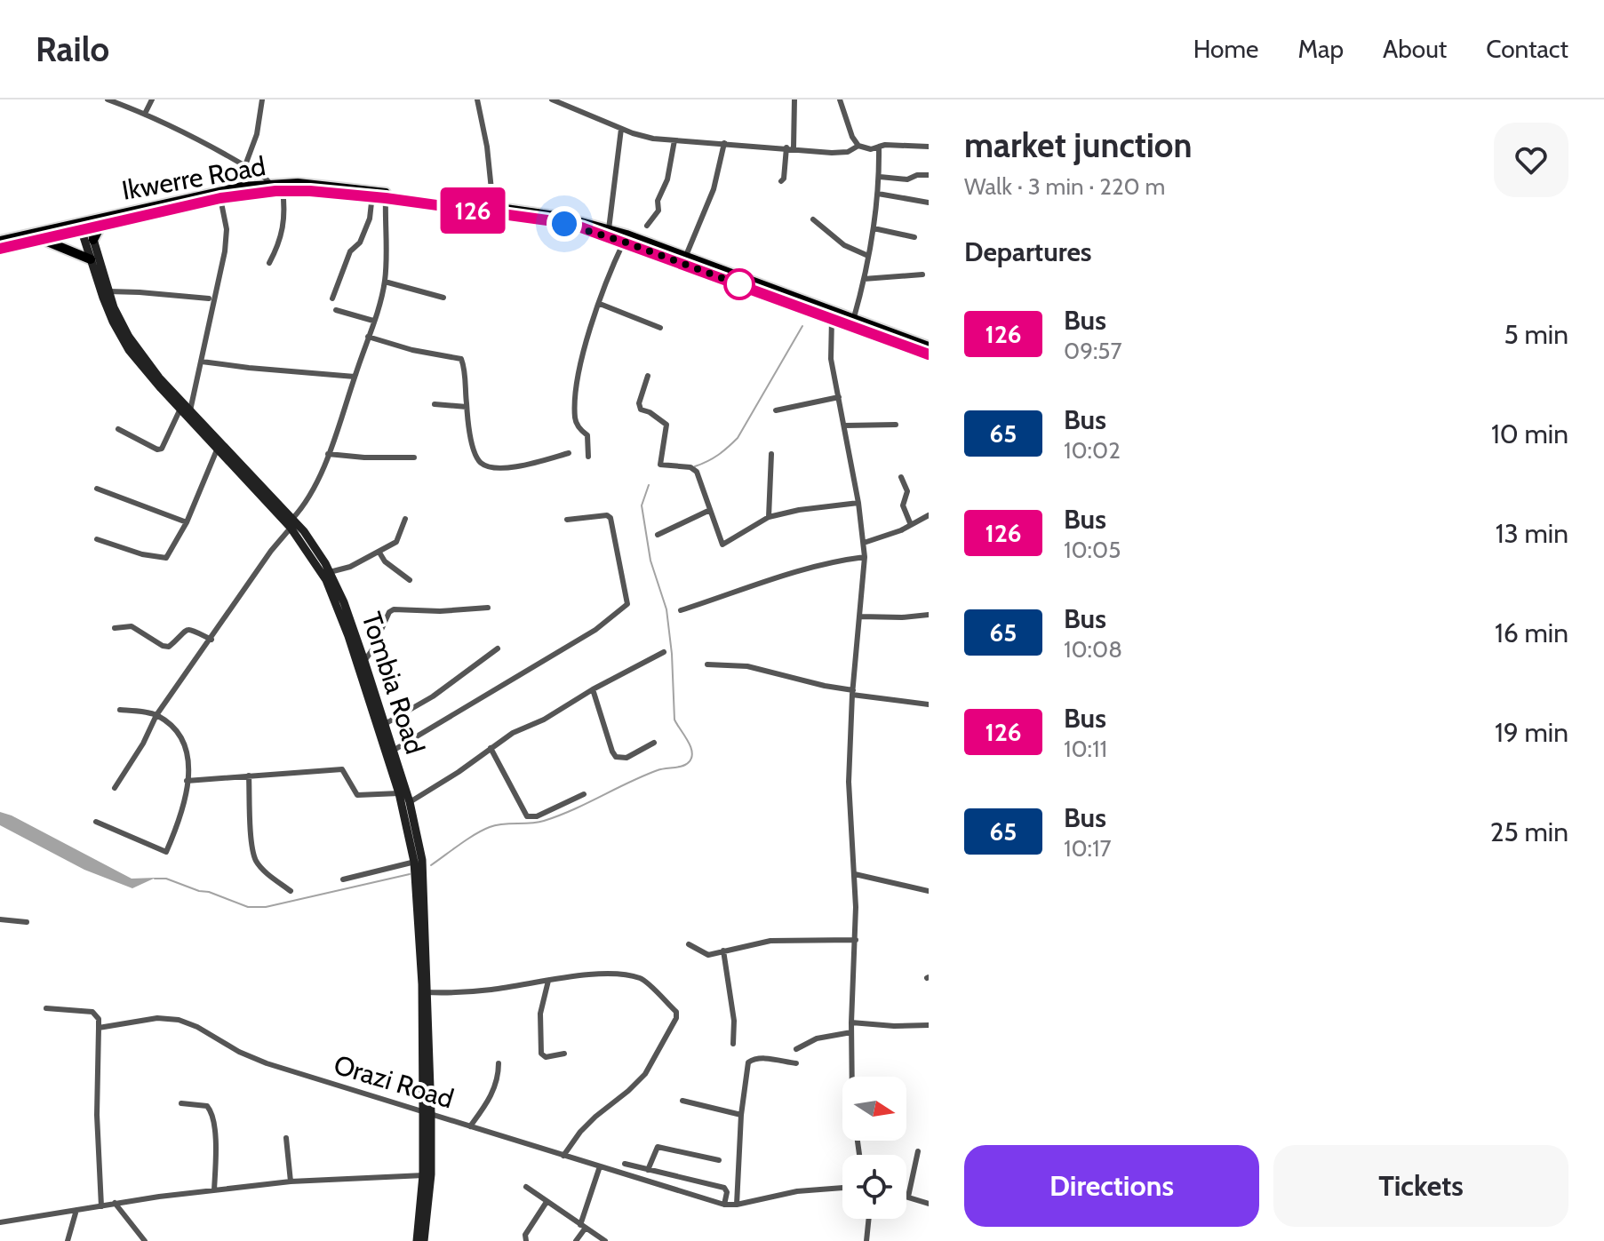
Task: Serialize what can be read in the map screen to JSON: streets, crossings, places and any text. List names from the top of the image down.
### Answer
{
  "streets": {
    "main road": ["Ikwerre Road", "Tombia Road"],
    "street": ["Orazi Road"]
  },
  "crossings": [
    ["Ikwerre Road", "Tombia Road"],
    ["Tombia Road", "Orazi Road"]
  ],
  "lines": ["bus line 126"],
  "north": "right",
  "page": {
    "header": "Railo",
    "nav": [
      "Home",
      "Map",
      "About",
      "Contact"
    ],
    "on_map": "126",
    "heading": [
      ["market junction", "Walk · 3 min · 220 m"],
      "Departures"
    ],
    "list": [
      {
        "mark": "126",
        "name": "Bus",
        "note": "09:57",
        "value": "5 min"
      },
      {
        "mark": "65",
        "name": "Bus",
        "note": "10:02",
        "value": "10 min"
      },
      {
        "mark": "126",
        "name": "Bus",
        "note": "10:05",
        "value": "13 min"
      },
      {
        "mark": "65",
        "name": "Bus",
        "note": "10:08",
        "value": "16 min"
      },
      {
        "mark": "126",
        "name": "Bus",
        "note": "10:11",
        "value": "19 min"
      },
      {
        "mark": "65",
        "name": "Bus",
        "note": "10:17",
        "value": "25 min"
      }
    ],
    "buttons": ["Directions", "Tickets"]
  }
}
